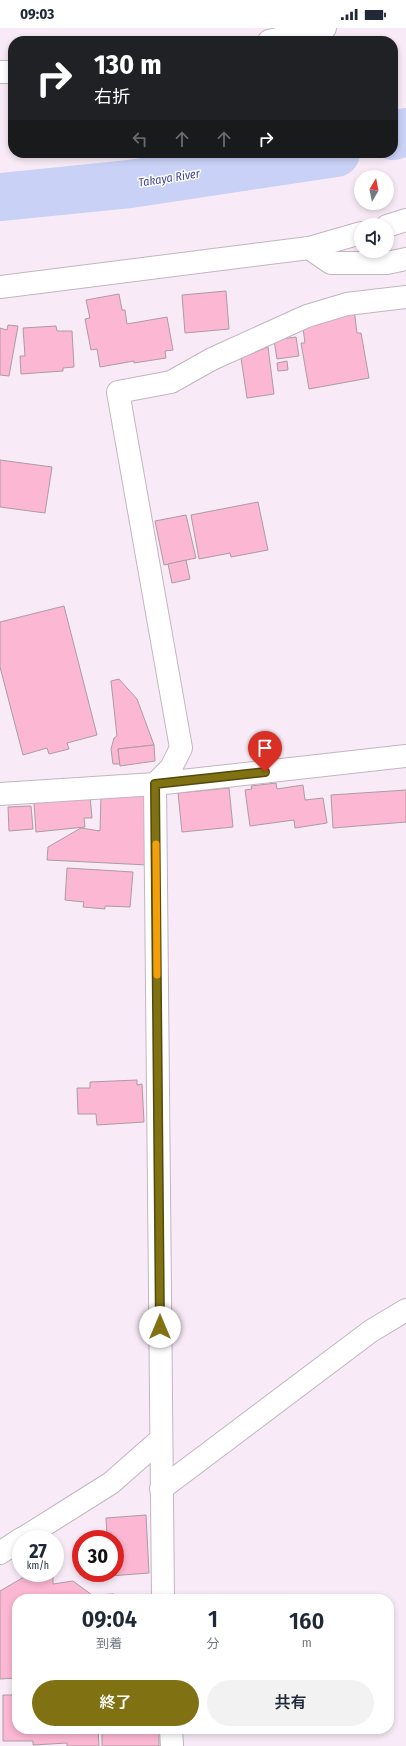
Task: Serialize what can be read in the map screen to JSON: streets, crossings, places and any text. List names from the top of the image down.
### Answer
{
  "water": ["Takaya River"],
  "north": "top",
  "page": {
    "status": "09:03",
    "turn": ["130 m", "右折"],
    "speed": "27 km/h",
    "limit": "30",
    "eta": [
      "09:04",
      "到着",
      "1",
      "分",
      "160",
      "m"
    ],
    "buttons": ["終了", "共有"]
  }
}
